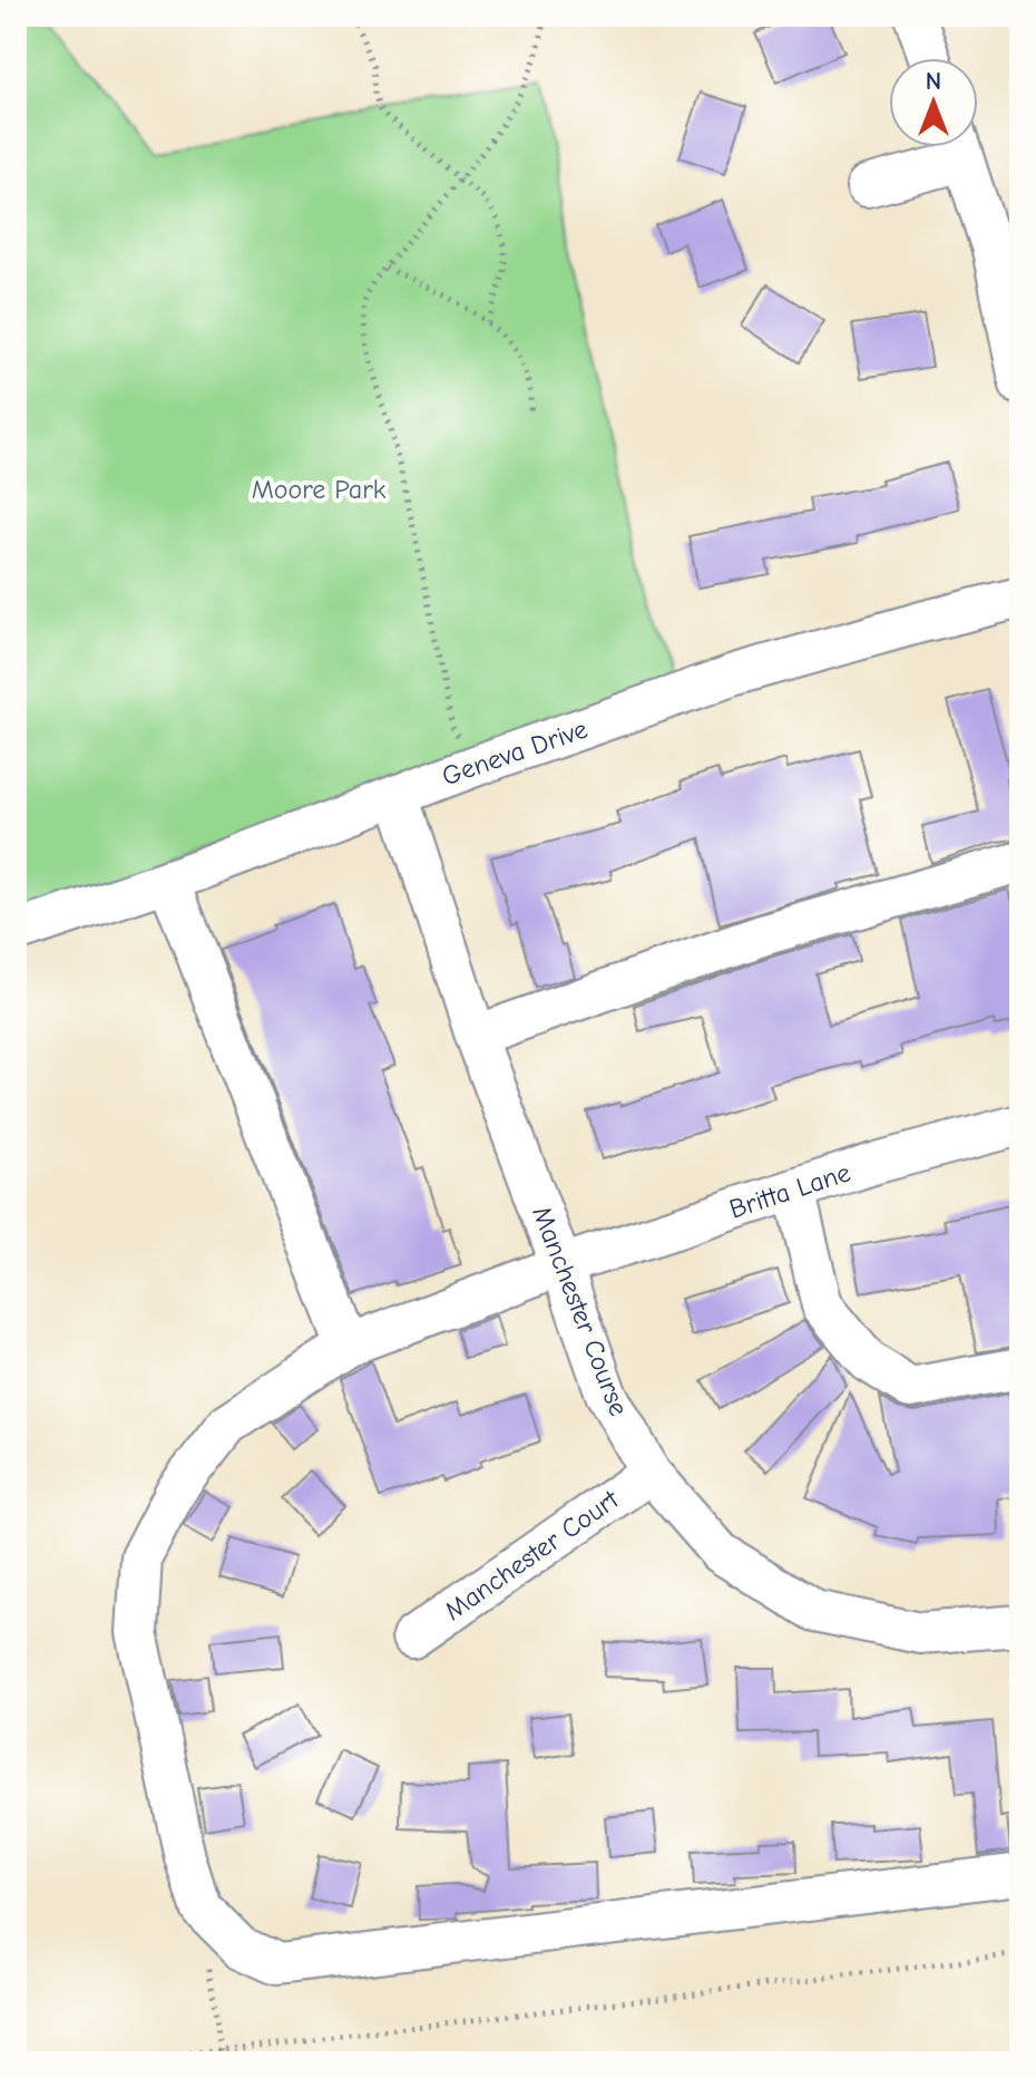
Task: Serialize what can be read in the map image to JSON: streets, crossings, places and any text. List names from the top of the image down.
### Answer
{
  "streets": {
    "street": [
      "Geneva Drive",
      "Britta Lane",
      "Manchester Course",
      "Manchester Court"
    ]
  },
  "crossings": [
    ["Geneva Drive", "Manchester Course"],
    ["Britta Lane", "Manchester Course"],
    ["Manchester Course", "Manchester Court"]
  ],
  "parks": ["Moore Park"],
  "north": "top"
}
